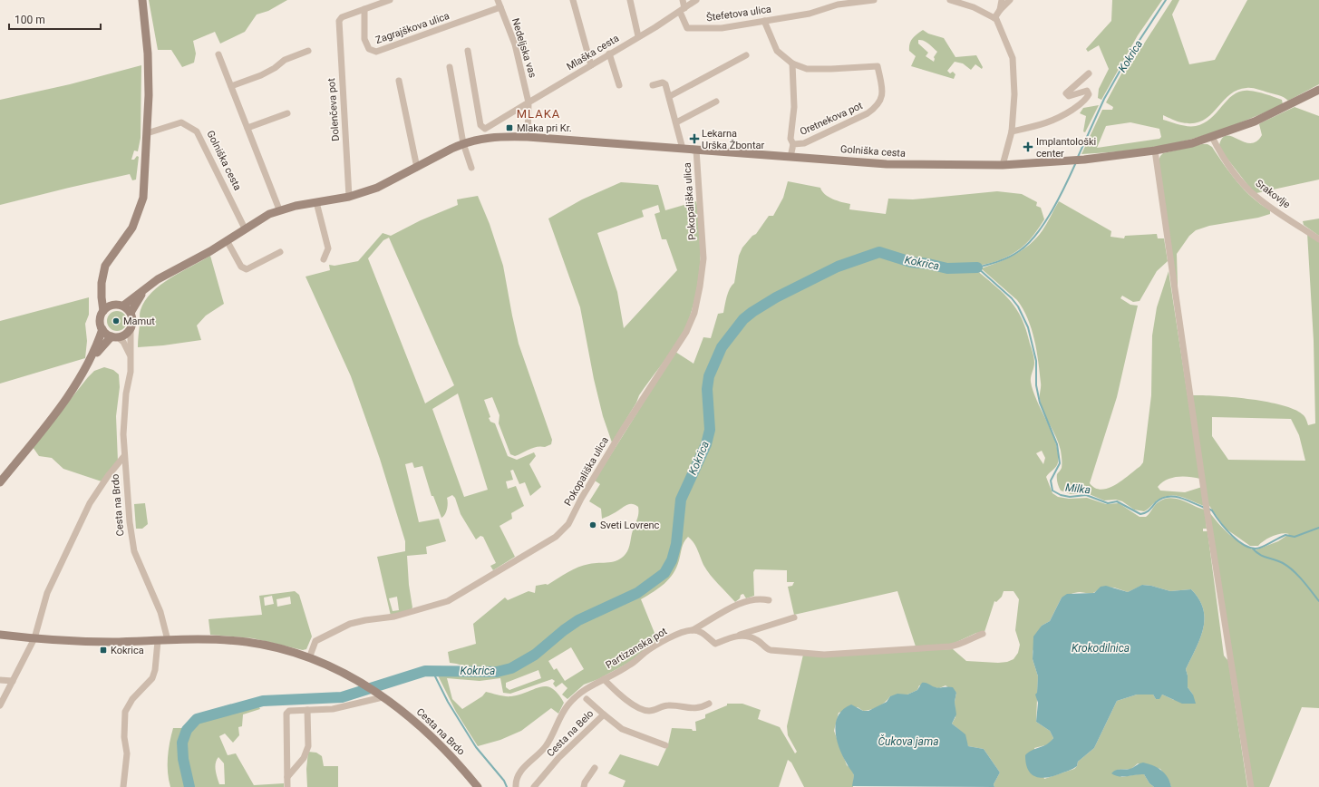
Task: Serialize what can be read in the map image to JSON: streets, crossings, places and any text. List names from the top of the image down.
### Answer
{
  "streets": {
    "main road": ["Golniška cesta", "Cesta na Brdo"],
    "street": [
      "Štefetova ulica",
      "Zagrajškova ulica",
      "Nedeljska vas",
      "Mlaška cesta",
      "Dolenčeva pot",
      "Oretnekova pot",
      "Srakovlje",
      "Pokopališka ulica",
      "Partizanska pot",
      "Cesta na Belo"
    ]
  },
  "crossings": [
    ["Štefetova ulica", "Mlaška cesta"],
    ["Štefetova ulica", "Oretnekova pot"],
    ["Zagrajškova ulica", "Nedeljska vas"],
    ["Zagrajškova ulica", "Dolenčeva pot"],
    ["Nedeljska vas", "Mlaška cesta"],
    ["Dolenčeva pot", "Golniška cesta"],
    ["Oretnekova pot", "Golniška cesta"],
    ["Golniška cesta", "Srakovlje"],
    ["Golniška cesta", "Pokopališka ulica"],
    ["Pokopališka ulica", "Cesta na Brdo"]
  ],
  "districts": ["MLAKA"],
  "water": [
    "Kokrica",
    "Milka",
    "Krokodilnica",
    "Čukova jama"
  ],
  "places": {
    "transit": ["Mlaka pri Kr.", "Kokrica"],
    "health": ["Lekarna Urška Žbontar", "Implantološki center"],
    "other": ["Mamut", "Sveti Lovrenc"]
  },
  "scale_bar": "100 m"
}
